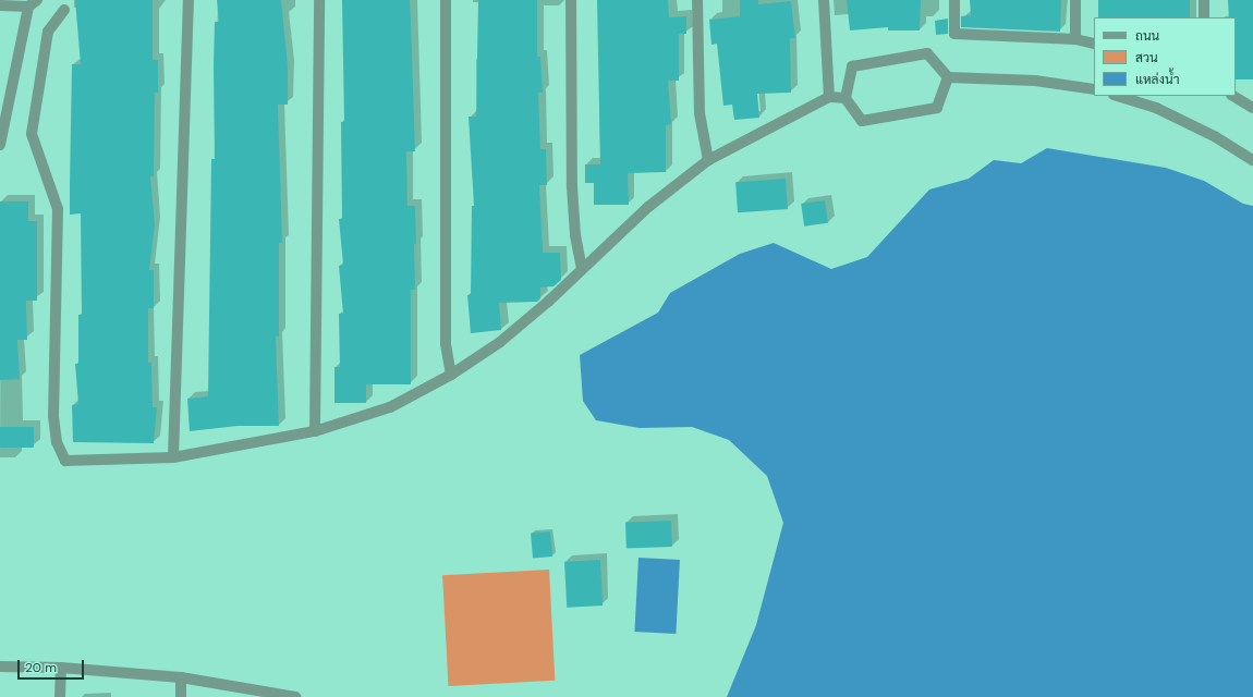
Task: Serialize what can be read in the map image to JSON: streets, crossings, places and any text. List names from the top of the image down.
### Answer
{
  "legend": ["ถนน", "สวน", "แหล่งน้ำ"],
  "scale_bar": "20 m"
}
